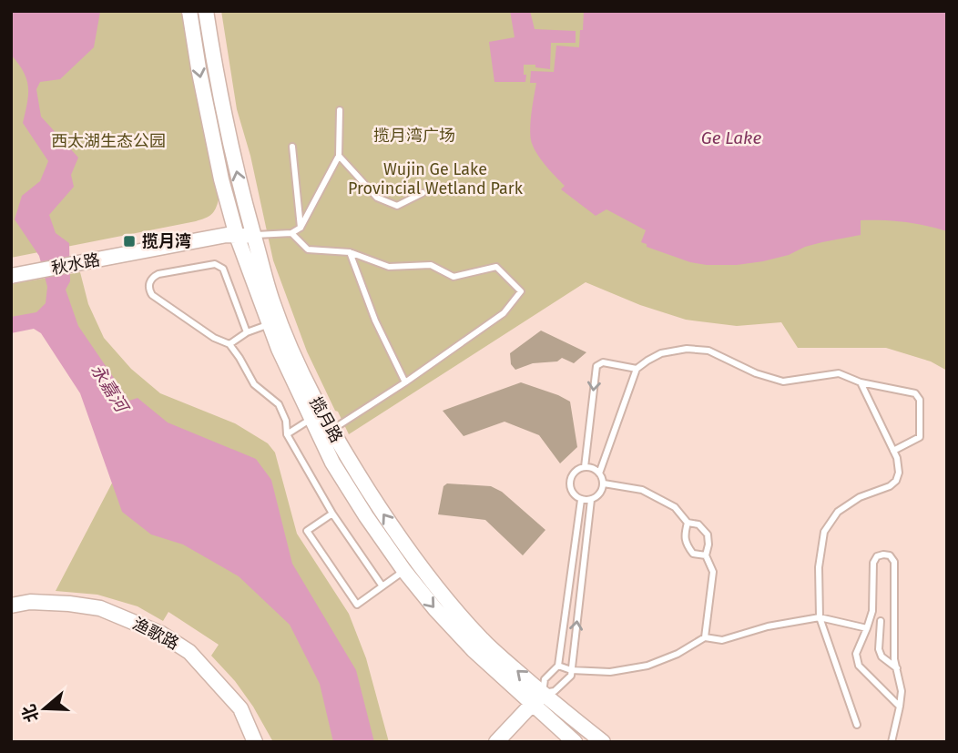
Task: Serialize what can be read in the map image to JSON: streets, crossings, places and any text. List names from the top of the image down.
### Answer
{
  "streets": {
    "street": ["秋水路", "揽月路", "渔歌路"]
  },
  "crossings": [
    ["秋水路", "揽月路"]
  ],
  "water": ["Ge Lake", "永嘉河"],
  "parks": ["揽月湾广场", "西太湖生态公园", "Wujin Ge Lake Provincial Wetland Park"],
  "places": {
    "transit": ["揽月湾"]
  },
  "north": "left"
}
